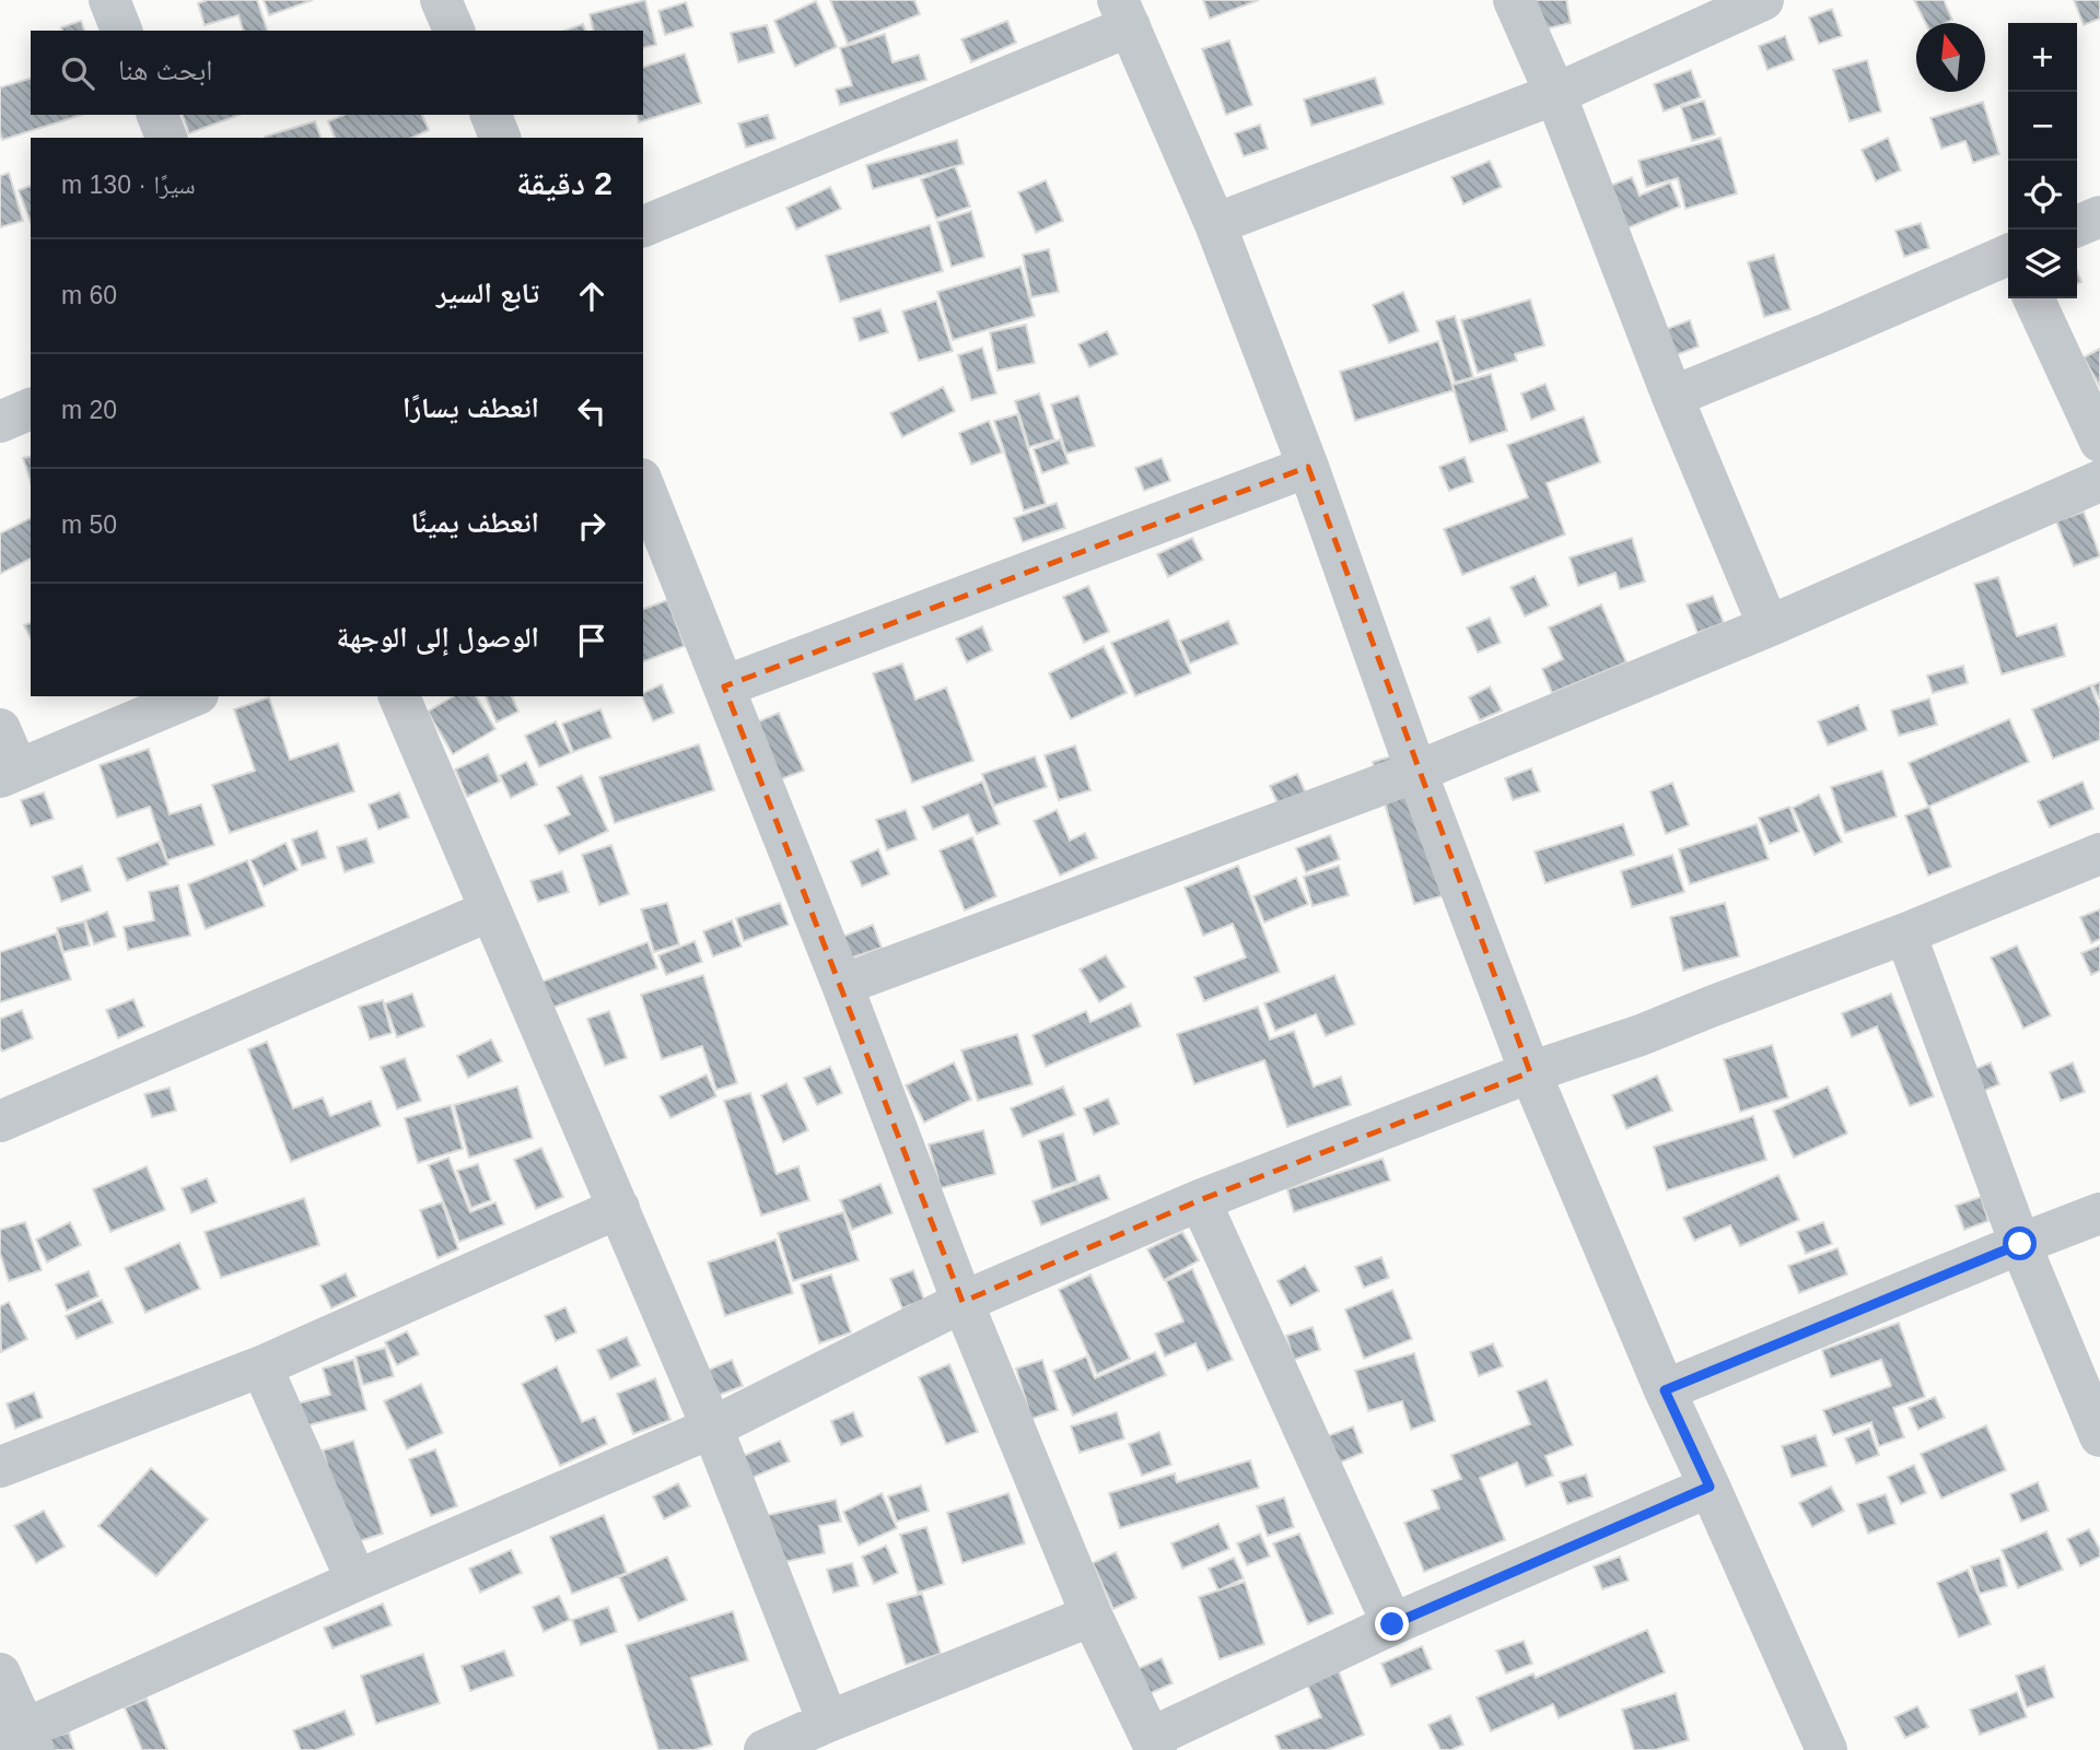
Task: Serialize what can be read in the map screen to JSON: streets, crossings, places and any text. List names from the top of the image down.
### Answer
{
  "north": "top",
  "page": {
    "map_buttons": ["+", "−"],
    "search": "ابحث هنا",
    "heading": ["2 دقيقة", "سيرًا · 130 m"],
    "list": [
      ["تابع السير", "60 m"],
      ["انعطف يسارًا", "20 m"],
      ["انعطف يمينًا", "50 m"],
      "الوصول إلى الوجهة"
    ]
  }
}
